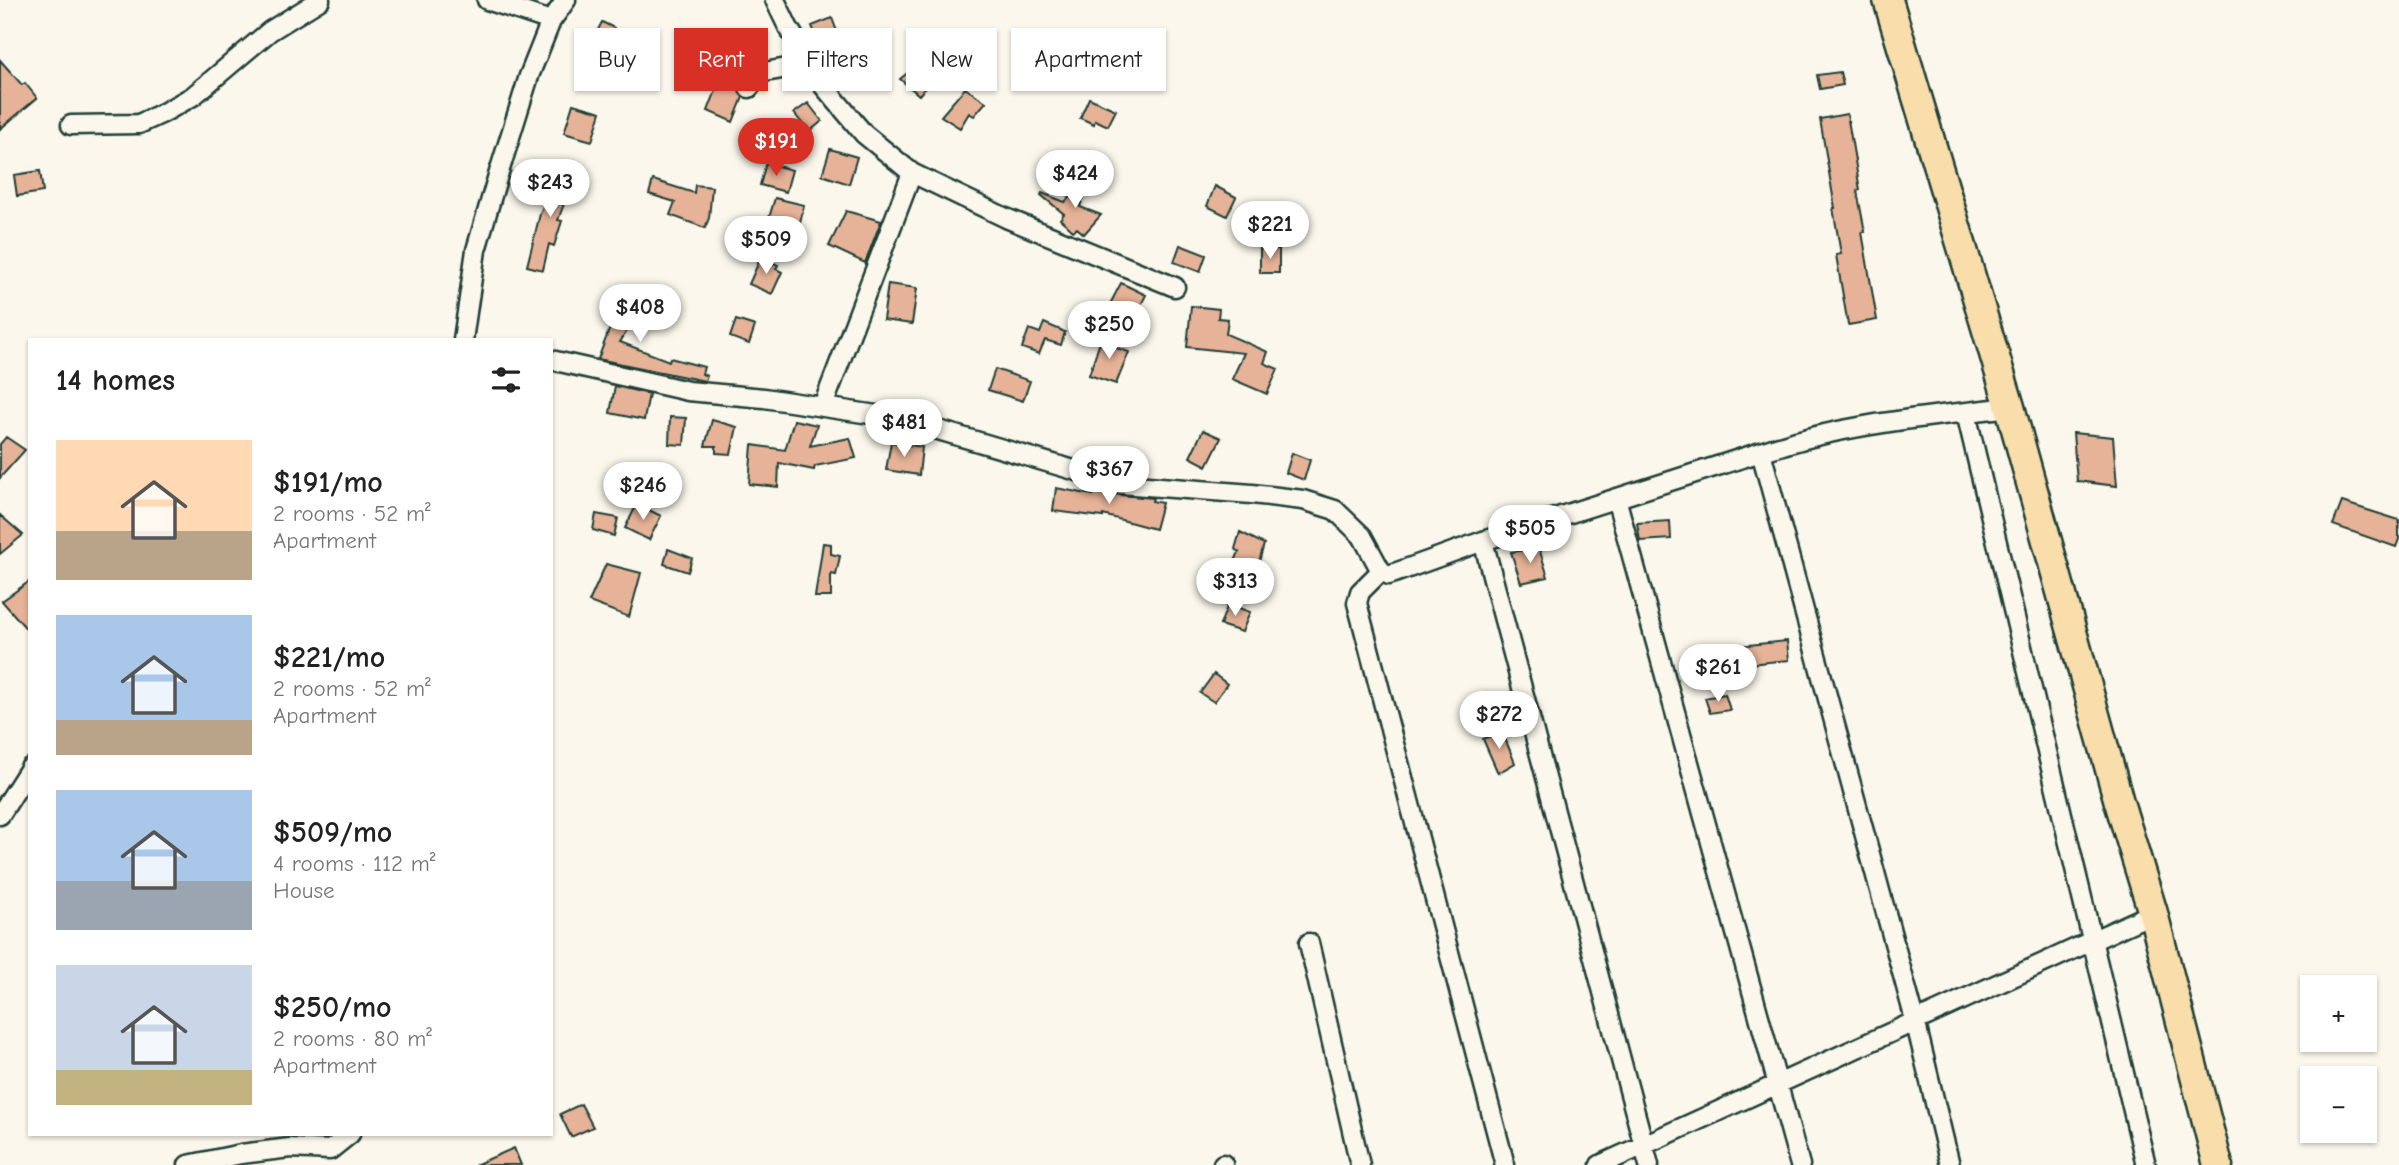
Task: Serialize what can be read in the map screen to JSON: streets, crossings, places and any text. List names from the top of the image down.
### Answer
{
  "page": {
    "chip": [
      "Buy",
      "Rent",
      "Filters",
      "New",
      "Apartment"
    ],
    "price": [
      "$191",
      "$424",
      "$243",
      "$221",
      "$509",
      "$408",
      "$250",
      "$481",
      "$367",
      "$246",
      "$505",
      "$313",
      "$261",
      "$272"
    ],
    "heading": "14 homes",
    "list": [
      {
        "name": "$191/mo",
        "note": "2 rooms · 52 m² · Apartment"
      },
      {
        "name": "$221/mo",
        "note": "2 rooms · 52 m² · Apartment"
      },
      {
        "name": "$509/mo",
        "note": "4 rooms · 112 m² · House"
      },
      {
        "name": "$250/mo",
        "note": "2 rooms · 80 m² · Apartment"
      }
    ],
    "map_buttons": ["+", "−"]
  }
}
